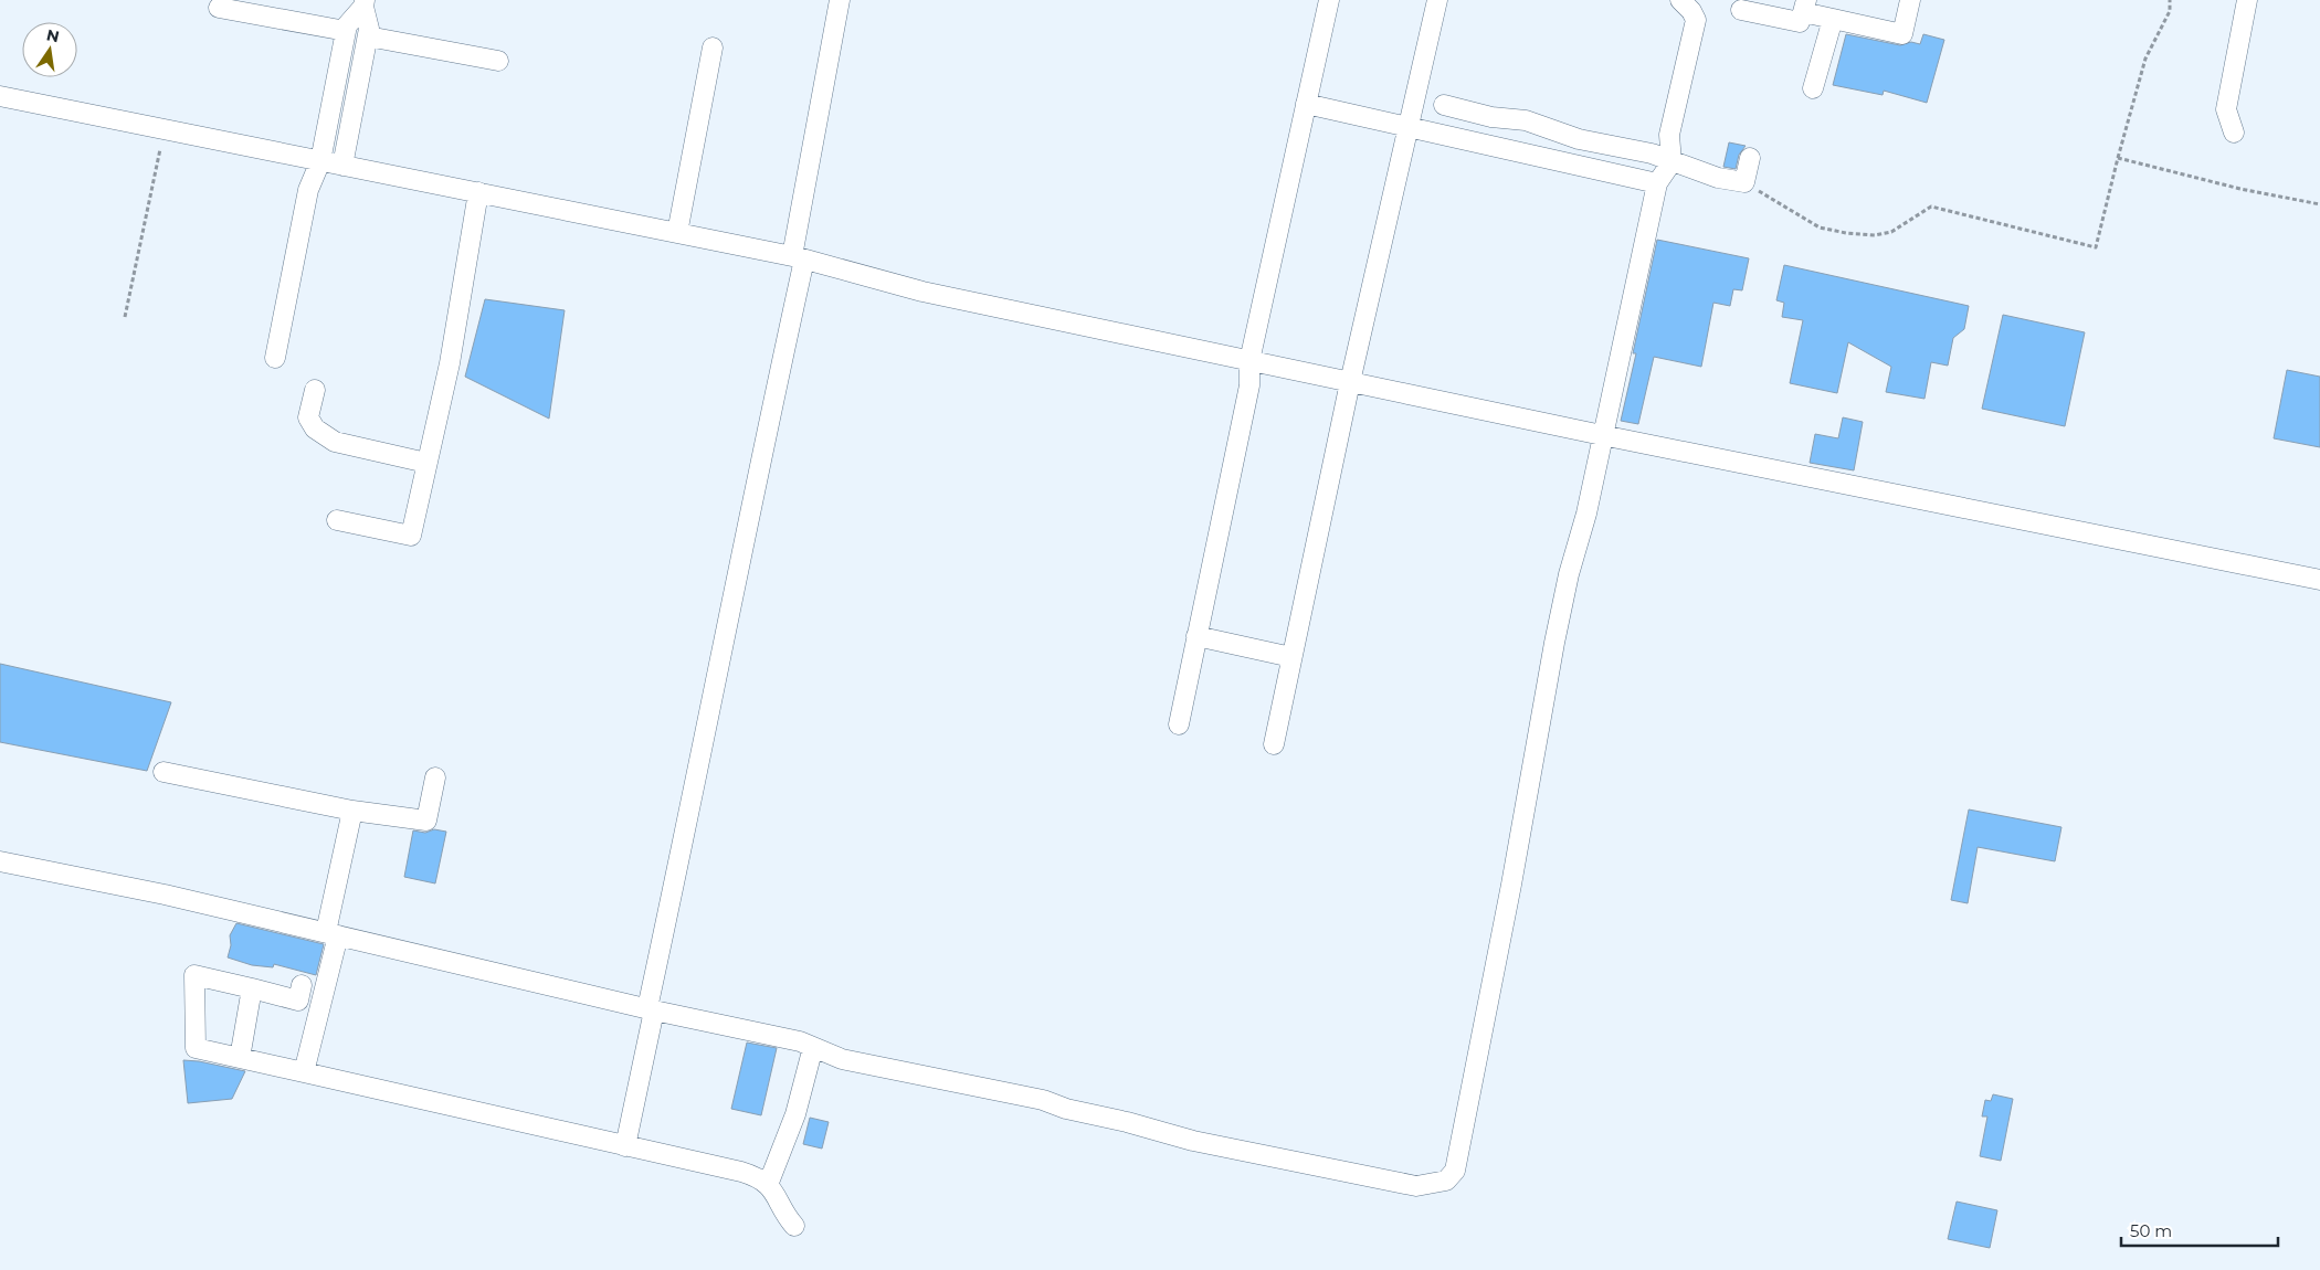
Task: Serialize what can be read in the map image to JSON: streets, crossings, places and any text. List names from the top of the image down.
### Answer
{
  "scale_bar": "50 m",
  "north": "top"
}
